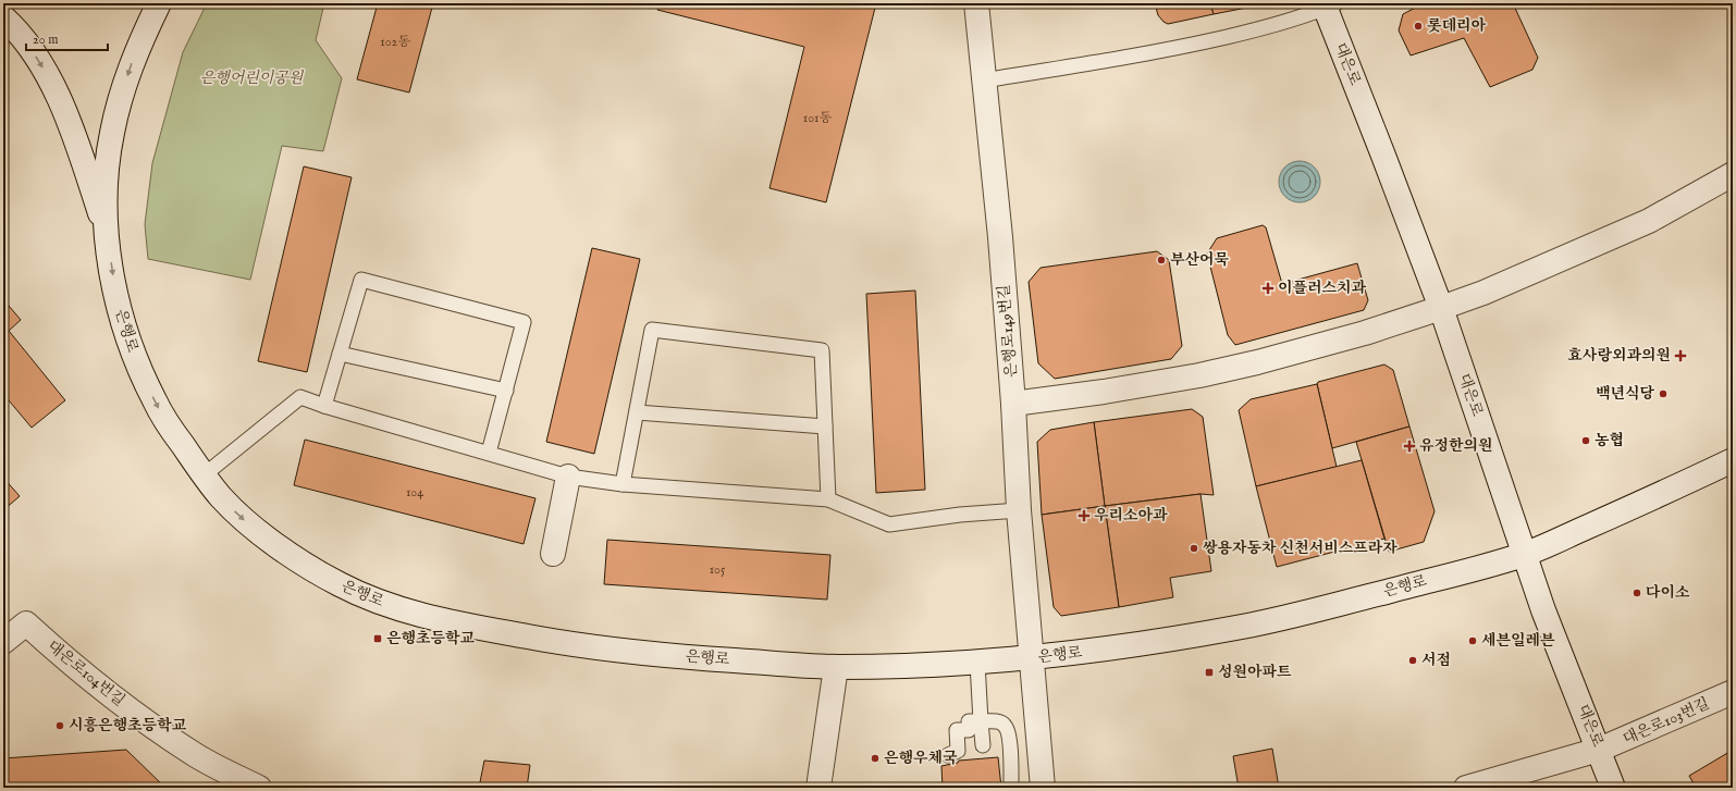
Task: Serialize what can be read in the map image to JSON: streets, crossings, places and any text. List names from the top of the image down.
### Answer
{
  "streets": {
    "street": [
      "대은로",
      "은행로",
      "은행로149번길",
      "대은로104번길",
      "대은로103번길"
    ]
  },
  "crossings": [
    ["대은로", "은행로"],
    ["대은로", "대은로103번길"],
    ["은행로", "은행로149번길"]
  ],
  "parks": ["은행어린이공원"],
  "places": {
    "other": [
      "롯데리아",
      "부산어묵",
      "백년식당",
      "농협",
      "쌍용자동차 신천서비스프라자",
      "다이소",
      "세븐일레븐",
      "서점",
      "시흥은행초등학교",
      "은행우체국"
    ],
    "health": [
      "이플러스치과",
      "효사랑외과의원",
      "유정한의원",
      "우리소아과"
    ],
    "transit": ["은행초등학교", "성원아파트"]
  },
  "house_numbers": [
    "102동",
    "101동",
    "104",
    "105"
  ],
  "scale_bar": "20 m"
}
